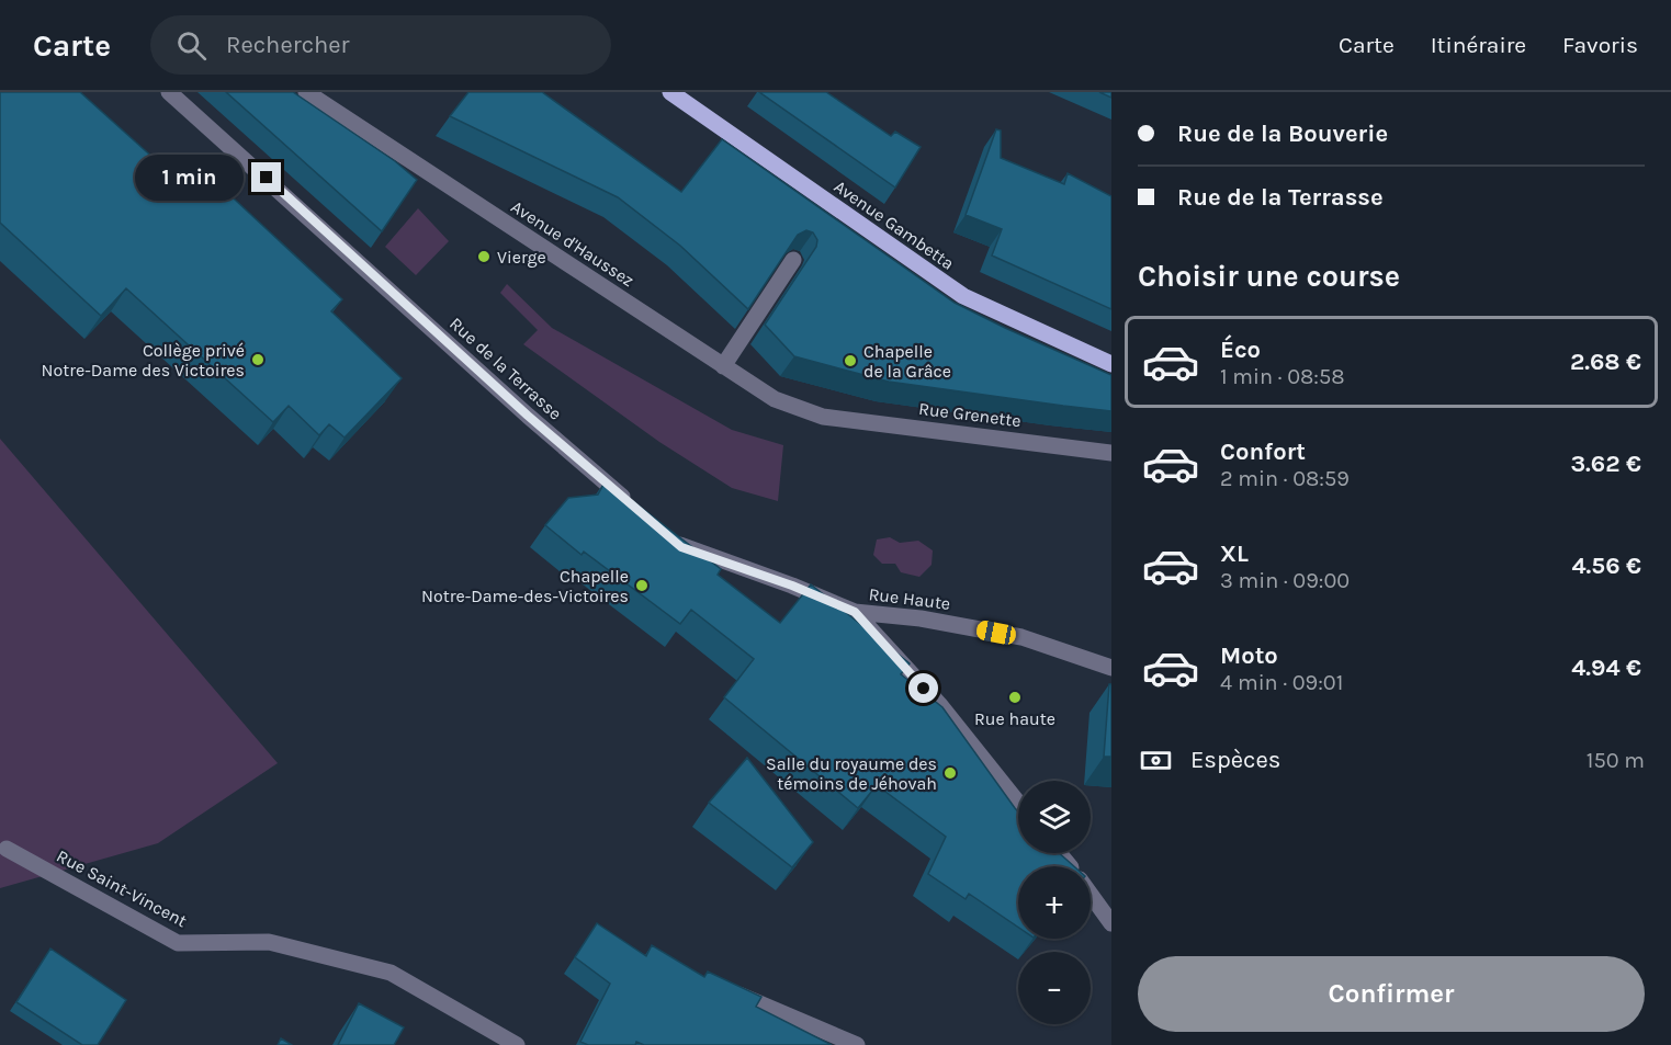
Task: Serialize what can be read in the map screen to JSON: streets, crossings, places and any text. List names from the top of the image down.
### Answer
{
  "streets": {
    "main road": ["Avenue Gambetta"],
    "street": [
      "Avenue d'Haussez",
      "Rue de la Terrasse",
      "Rue Grenette",
      "Rue Haute",
      "Rue Saint-Vincent"
    ]
  },
  "crossings": [
    ["Avenue d'Haussez", "Rue Grenette"]
  ],
  "places": [
    "Vierge",
    "Collège privé Notre-Dame des Victoires",
    "Chapelle de la Grâce",
    "Chapelle Notre-Dame-des-Victoires",
    "Rue haute",
    "Salle du royaume des témoins de Jéhovah"
  ],
  "page": {
    "header": "Carte",
    "search": "Rechercher",
    "nav": ["Carte", "Itinéraire", "Favoris"],
    "banner": ["Rue de la Bouverie", "Rue de la Terrasse"],
    "bubble": "1 min",
    "heading": "Choisir une course",
    "list": [
      {
        "name": "Éco",
        "note": "1 min · 08:58",
        "value": "2.68 €"
      },
      {
        "name": "Confort",
        "note": "2 min · 08:59",
        "value": "3.62 €"
      },
      {
        "name": "XL",
        "note": "3 min · 09:00",
        "value": "4.56 €"
      },
      {
        "name": "Moto",
        "note": "4 min · 09:01",
        "value": "4.94 €"
      }
    ],
    "pay": ["Espèces", "150 m"],
    "map_buttons": ["+", "−"],
    "buttons": "Confirmer"
  }
}
